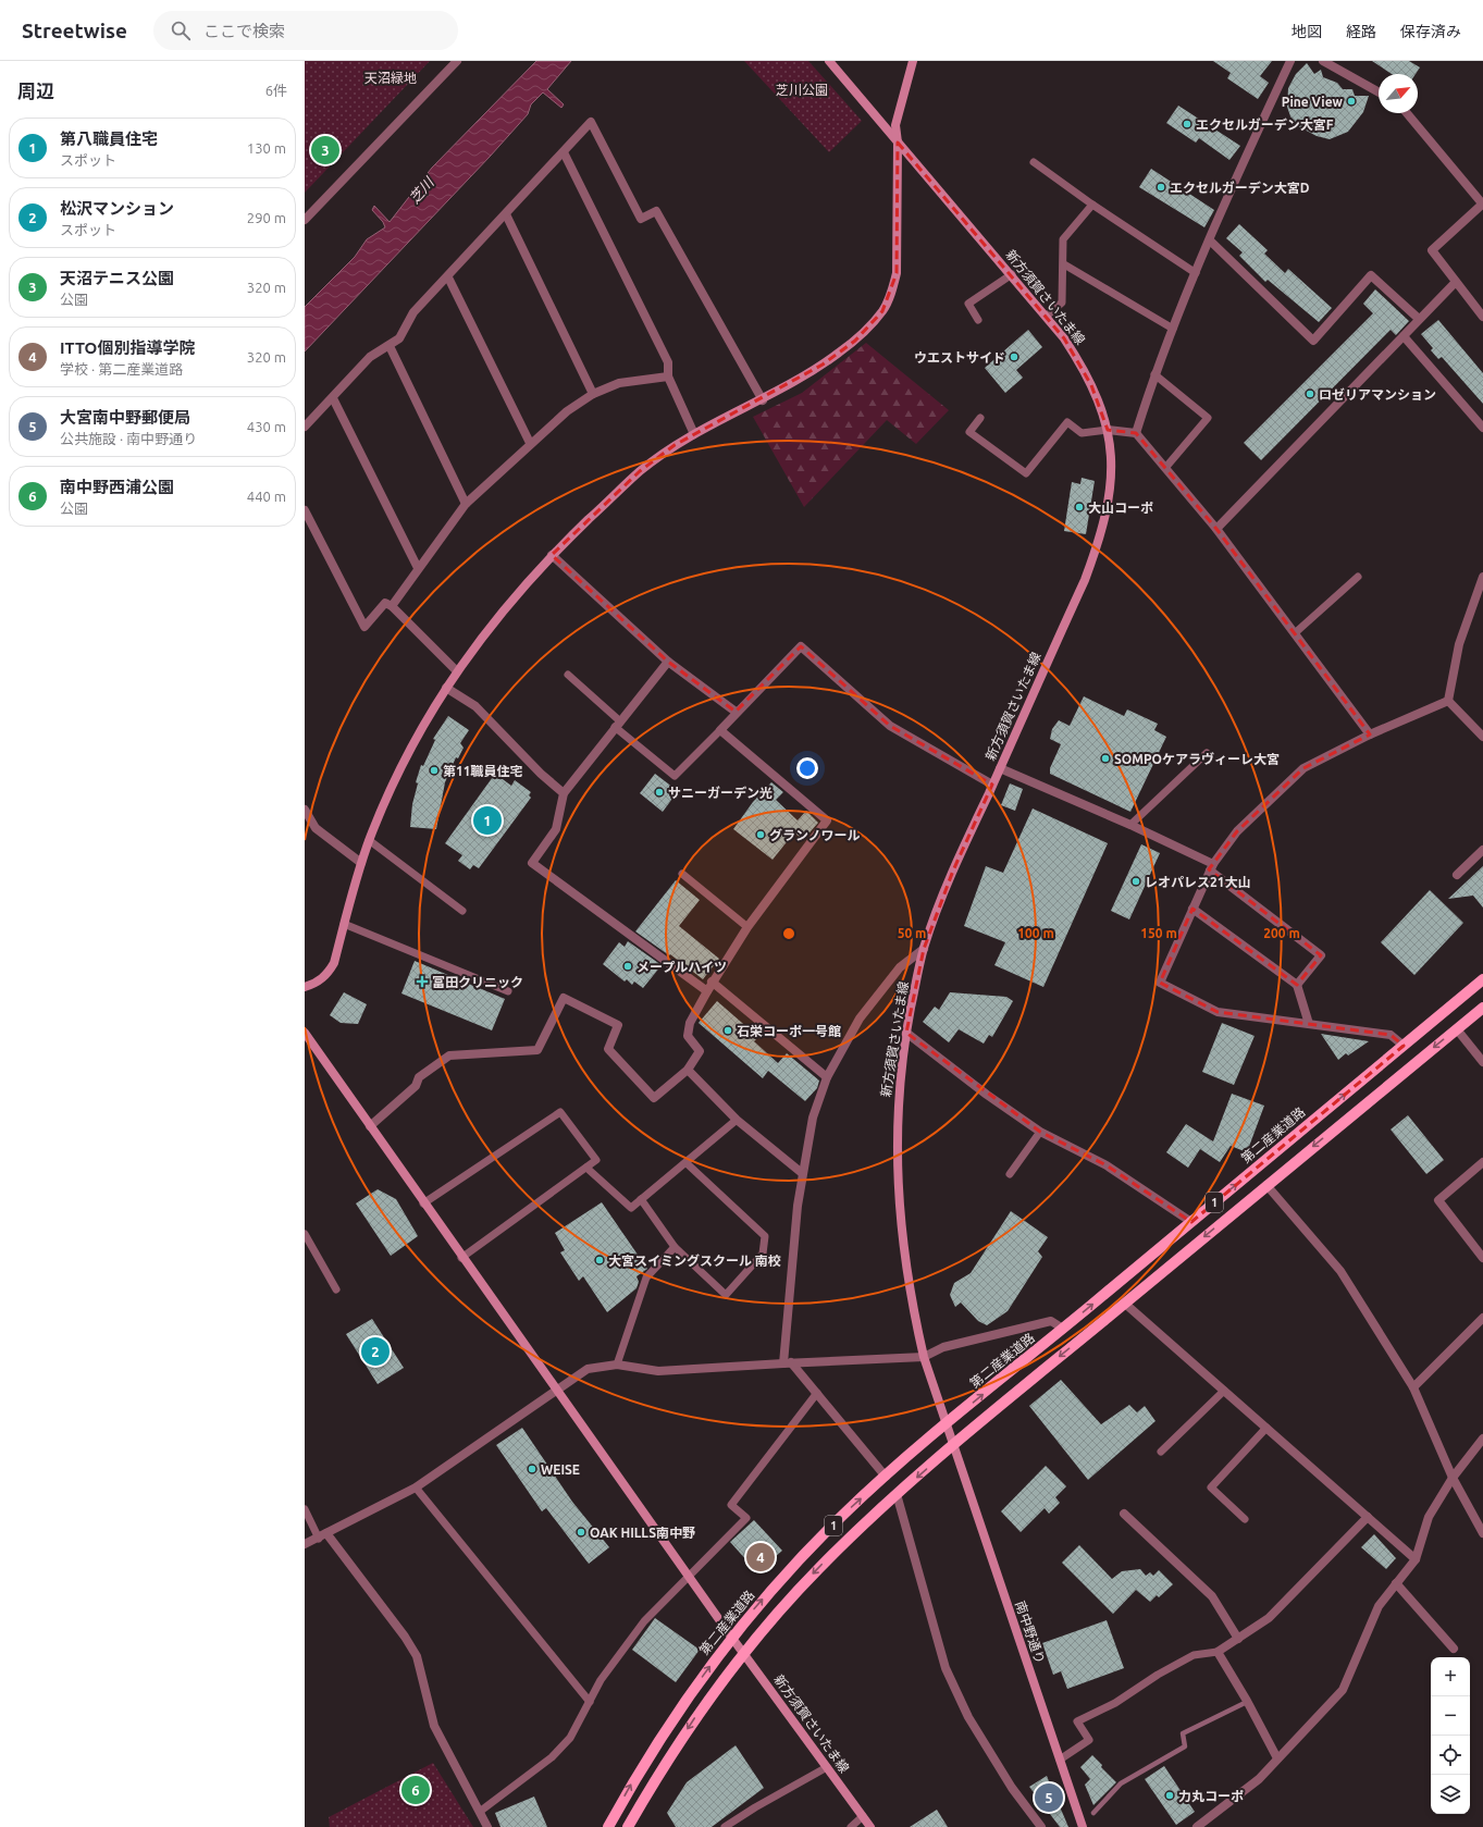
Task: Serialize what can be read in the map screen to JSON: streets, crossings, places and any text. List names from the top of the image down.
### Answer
{
  "streets": {
    "main road": ["第二産業道路", "1"],
    "street": ["新方須賀さいたま線", "南中野通り"]
  },
  "crossings": [
    ["新方須賀さいたま線", "第二産業道路"],
    ["新方須賀さいたま線", "1"],
    ["新方須賀さいたま線", "南中野通り"],
    ["1", "南中野通り"]
  ],
  "water": ["芝川"],
  "parks": ["天沼緑地", "芝川公園"],
  "places": {
    "other": [
      "Pine View",
      "エクセルガーデン大宮F",
      "エクセルガーデン大宮D",
      "ウエストサイド",
      "ロゼリアマンション",
      "大山コーポ",
      "SOMPOケアラヴィーレ大宮",
      "第11職員住宅",
      "サニーガーデン光",
      "グランノワール",
      "レオパレス21大山",
      "メープルハイツ",
      "石栄コーポ一号館",
      "大宮スイミングスクール 南校",
      "WEISE",
      "OAK HILLS南中野",
      "力丸コーポ"
    ],
    "health": ["冨田クリニック"]
  },
  "north": "top right",
  "page": {
    "header": "Streetwise",
    "search": "ここで検索",
    "nav": ["地図", "経路", "保存済み"],
    "heading": ["周辺", "6件"],
    "list": [
      {
        "mark": "1",
        "name": "第八職員住宅",
        "note": "スポット",
        "value": "130 m"
      },
      {
        "mark": "2",
        "name": "松沢マンション",
        "note": "スポット",
        "value": "290 m"
      },
      {
        "mark": "3",
        "name": "天沼テニス公園",
        "note": "公園",
        "value": "320 m"
      },
      {
        "mark": "4",
        "name": "ITTO個別指導学院",
        "note": "学校 · 第二産業道路",
        "value": "320 m"
      },
      {
        "mark": "5",
        "name": "大宮南中野郵便局",
        "note": "公共施設 · 南中野通り",
        "value": "430 m"
      },
      {
        "mark": "6",
        "name": "南中野西浦公園",
        "note": "公園",
        "value": "440 m"
      }
    ],
    "pins": [
      "3",
      "1",
      "2",
      "4",
      "6",
      "5"
    ],
    "map_buttons": ["+", "−"]
  },
  "rings": [
    "50 m",
    "100 m",
    "150 m",
    "200 m"
  ]
}
